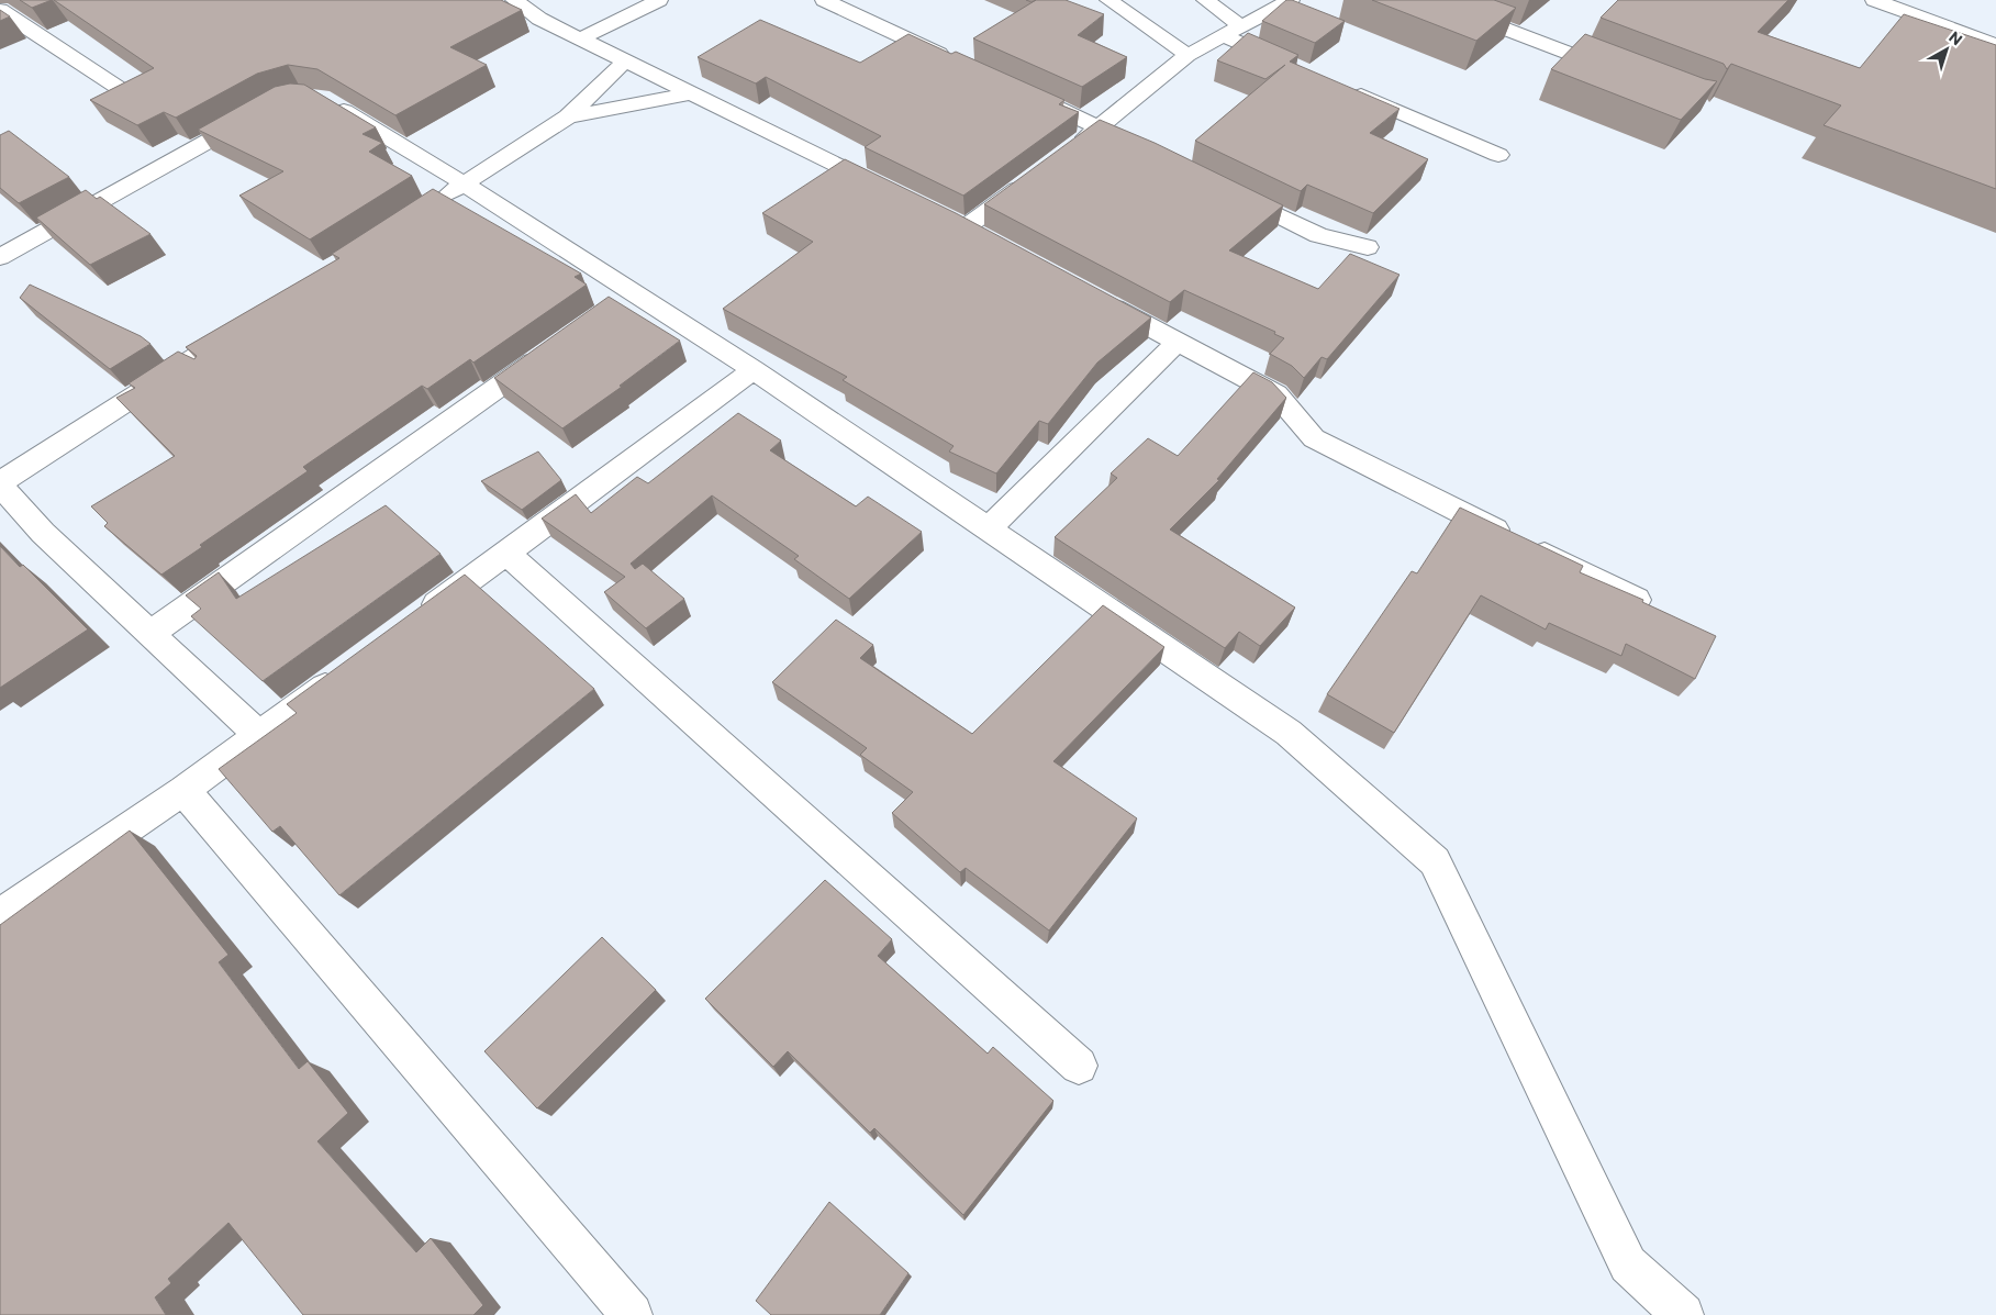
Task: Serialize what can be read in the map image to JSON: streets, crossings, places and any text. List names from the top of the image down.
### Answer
{
  "north": "top right"
}
